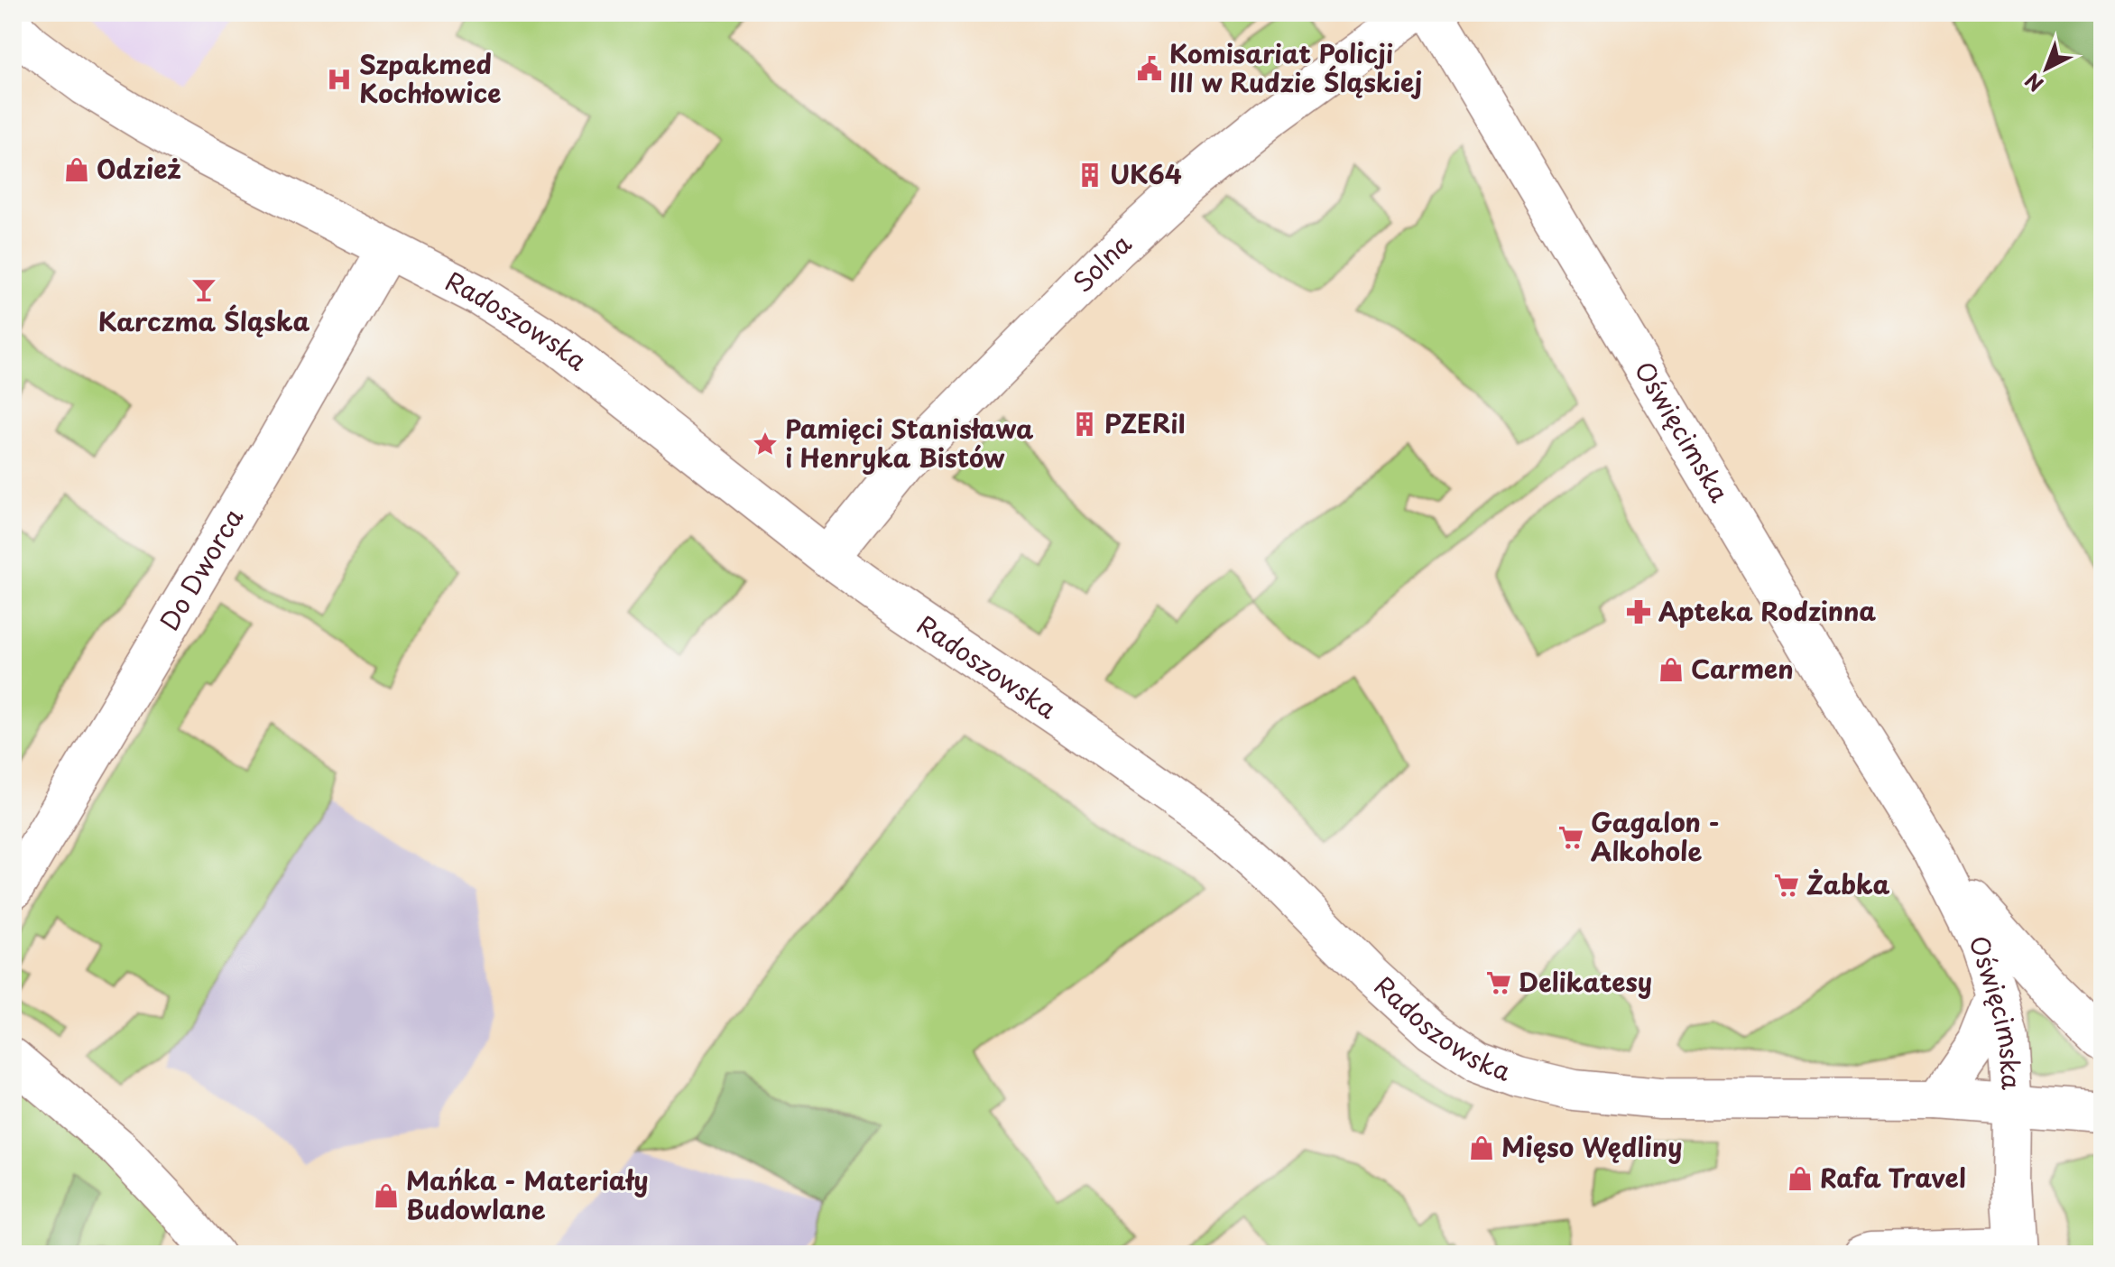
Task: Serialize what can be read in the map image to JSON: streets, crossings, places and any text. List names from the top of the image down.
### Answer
{
  "streets": {
    "street": [
      "Solna",
      "Radoszowska",
      "Oświęcimska",
      "Do Dworca"
    ]
  },
  "crossings": [
    ["Solna", "Radoszowska"],
    ["Radoszowska", "Oświęcimska"],
    ["Radoszowska", "Do Dworca"]
  ],
  "places": {
    "public building": ["Komisariat Policji III w Rudzie Śląskiej"],
    "hospital": ["Szpakmed Kochłowice"],
    "shop": [
      "Odzież",
      "Carmen",
      "Mięso Wędliny",
      "Rafa Travel",
      "Mańka - Materiały Budowlane"
    ],
    "building": ["UK64", "PZERiI"],
    "bar": ["Karczma Śląska"],
    "place": ["Pamięci Stanisława i Henryka Bistów"],
    "pharmacy": ["Apteka Rodzinna"],
    "supermarket": ["Gagalon - Alkohole", "Żabka", "Delikatesy"]
  },
  "north": "bottom left"
}
